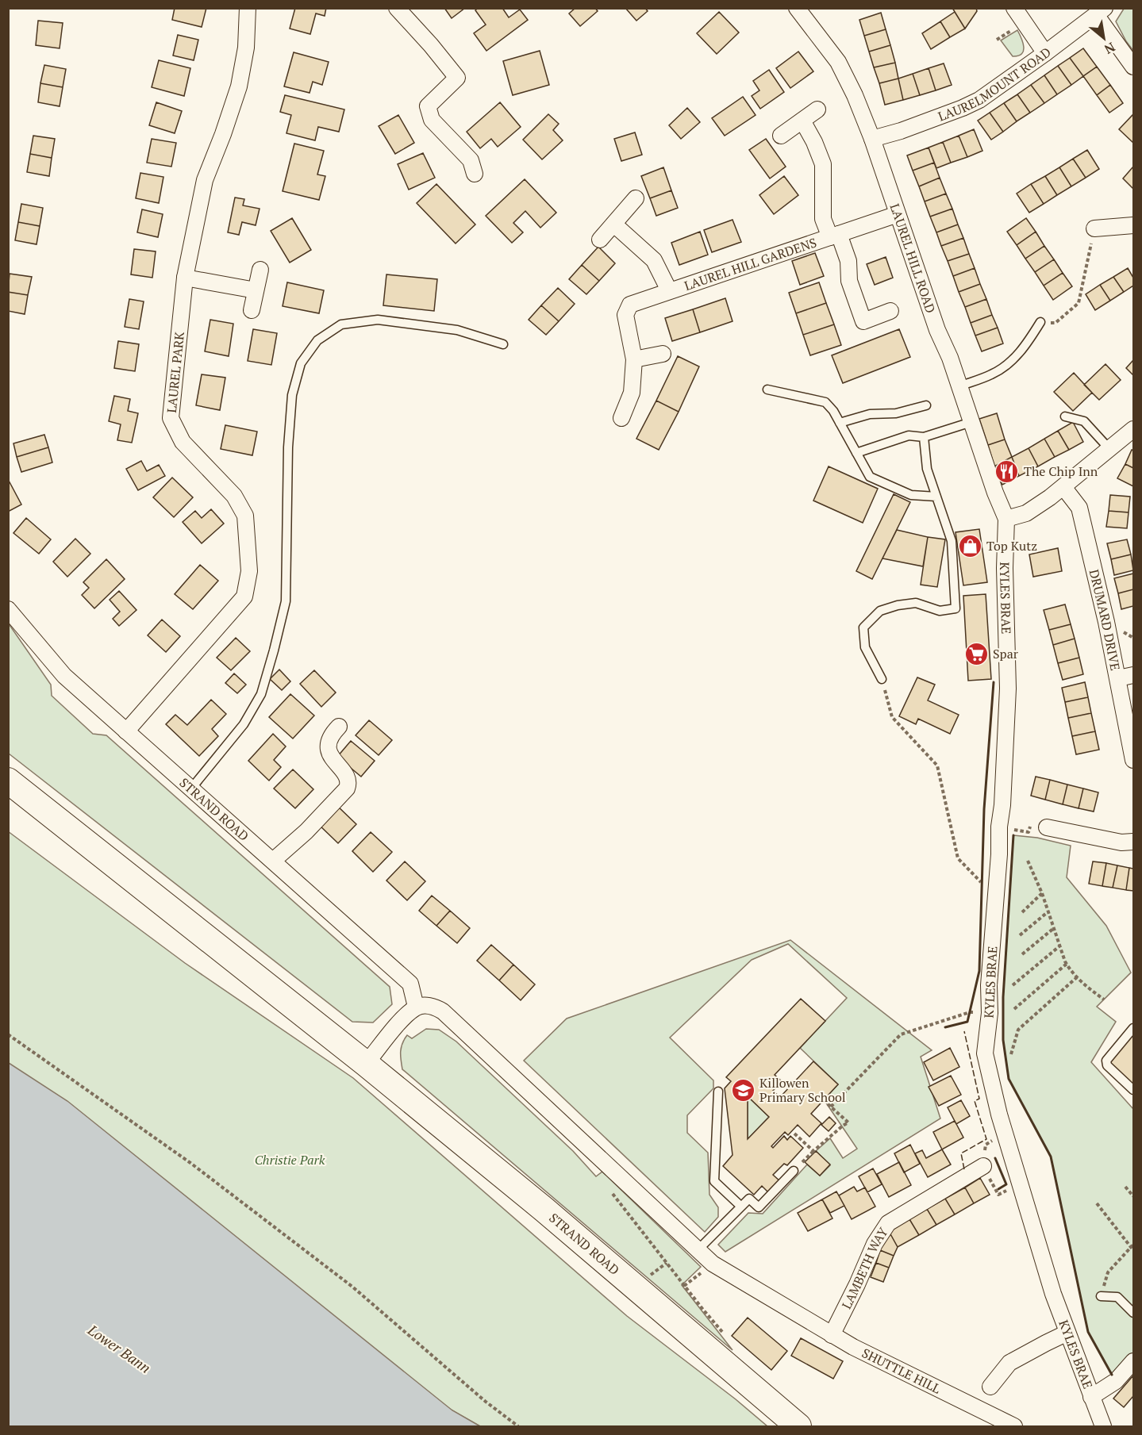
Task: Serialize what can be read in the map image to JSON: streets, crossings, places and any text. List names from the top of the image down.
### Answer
{
  "streets": {
    "main road": ["STRAND ROAD"],
    "street": [
      "LAURELMOUNT ROAD",
      "LAUREL HILL ROAD",
      "LAUREL HILL GARDENS",
      "LAUREL PARK",
      "KYLES BRAE",
      "DRUMARD DRIVE",
      "LAMBETH WAY",
      "SHUTTLE HILL"
    ]
  },
  "crossings": [
    ["LAURELMOUNT ROAD", "LAUREL HILL ROAD"],
    ["LAUREL HILL ROAD", "LAUREL HILL GARDENS"],
    ["LAUREL HILL ROAD", "KYLES BRAE"],
    ["LAUREL PARK", "STRAND ROAD"],
    ["LAMBETH WAY", "SHUTTLE HILL"]
  ],
  "water": ["Lower Bann"],
  "parks": ["Christie Park"],
  "places": {
    "restaurant": ["The Chip Inn"],
    "shop": ["Top Kutz"],
    "supermarket": ["Spar"],
    "school or university": ["Killowen Primary School"]
  },
  "north": "bottom right"
}
